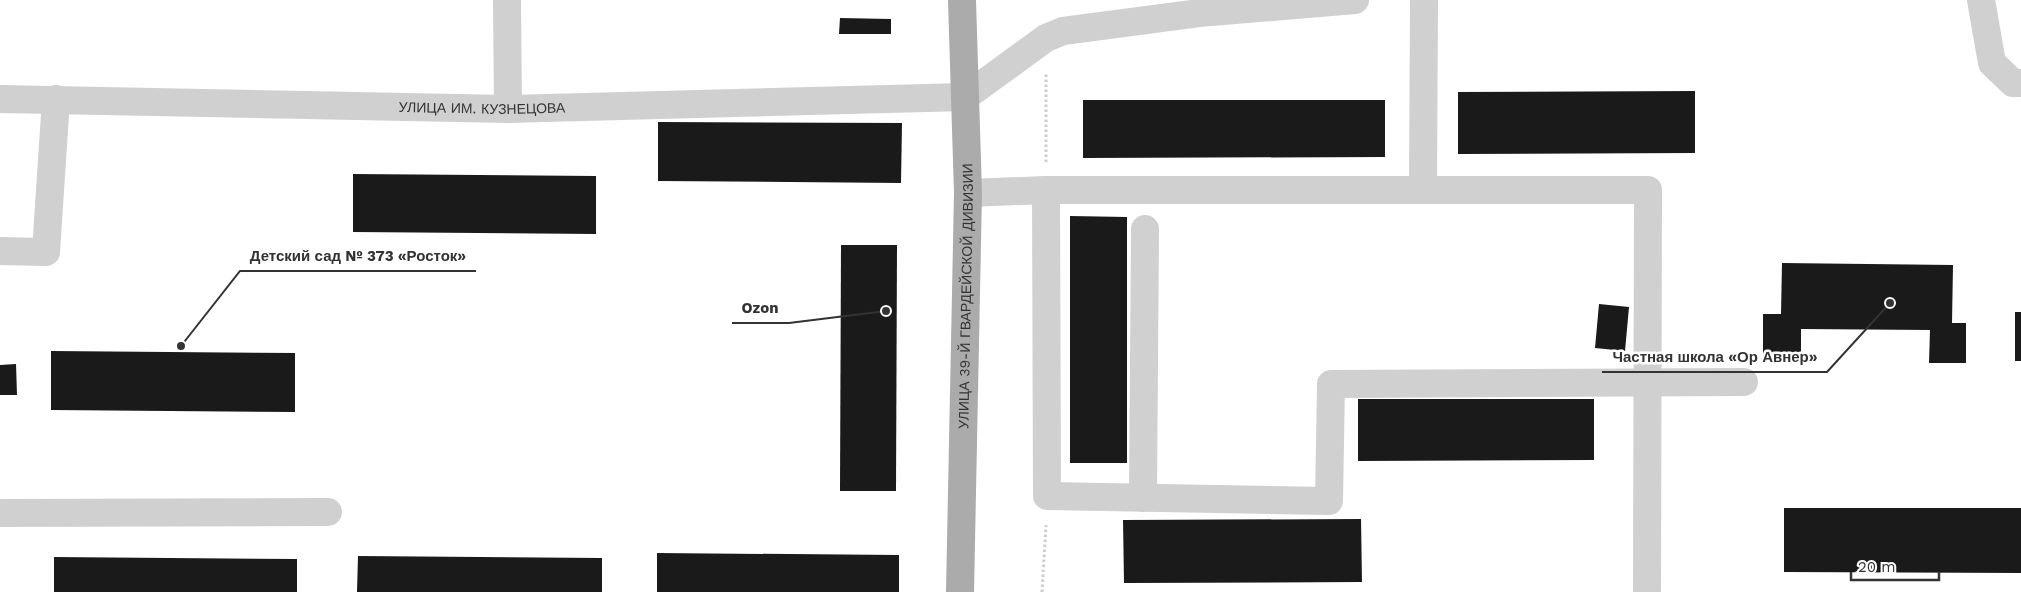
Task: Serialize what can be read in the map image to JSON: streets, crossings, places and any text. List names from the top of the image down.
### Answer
{
  "streets": {
    "main road": ["УЛИЦА 39-Й ГВАРДЕЙСКОЙ ДИВИЗИИ"],
    "street": ["УЛИЦА ИМ. КУЗНЕЦОВА"]
  },
  "crossings": [
    ["УЛИЦА ИМ. КУЗНЕЦОВА", "УЛИЦА 39-Й ГВАРДЕЙСКОЙ ДИВИЗИИ"]
  ],
  "places": ["Частная школа «Ор Авнер»", "Ozon", "Детский сад № 373 «Росток»"],
  "scale_bar": "20 m"
}
